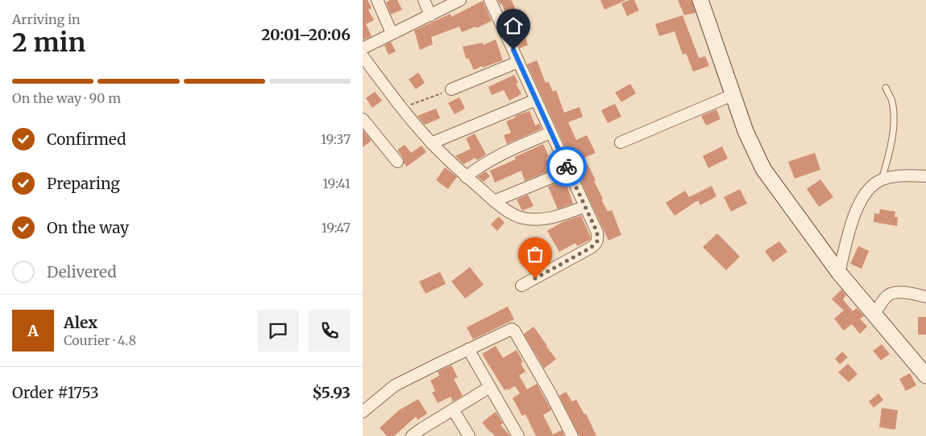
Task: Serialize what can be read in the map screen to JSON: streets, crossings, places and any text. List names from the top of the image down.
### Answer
{
  "page": {
    "heading": ["2 min", "Arriving in", "20:01–20:06"],
    "panel": [
      "Alex",
      "Courier · 4.8",
      "Order #1753",
      "$5.93"
    ],
    "bar": "On the way · 90 m",
    "list": [
      ["Confirmed", "19:37"],
      ["Preparing", "19:41"],
      ["On the way", "19:47"],
      "Delivered"
    ],
    "round": "A"
  }
}
